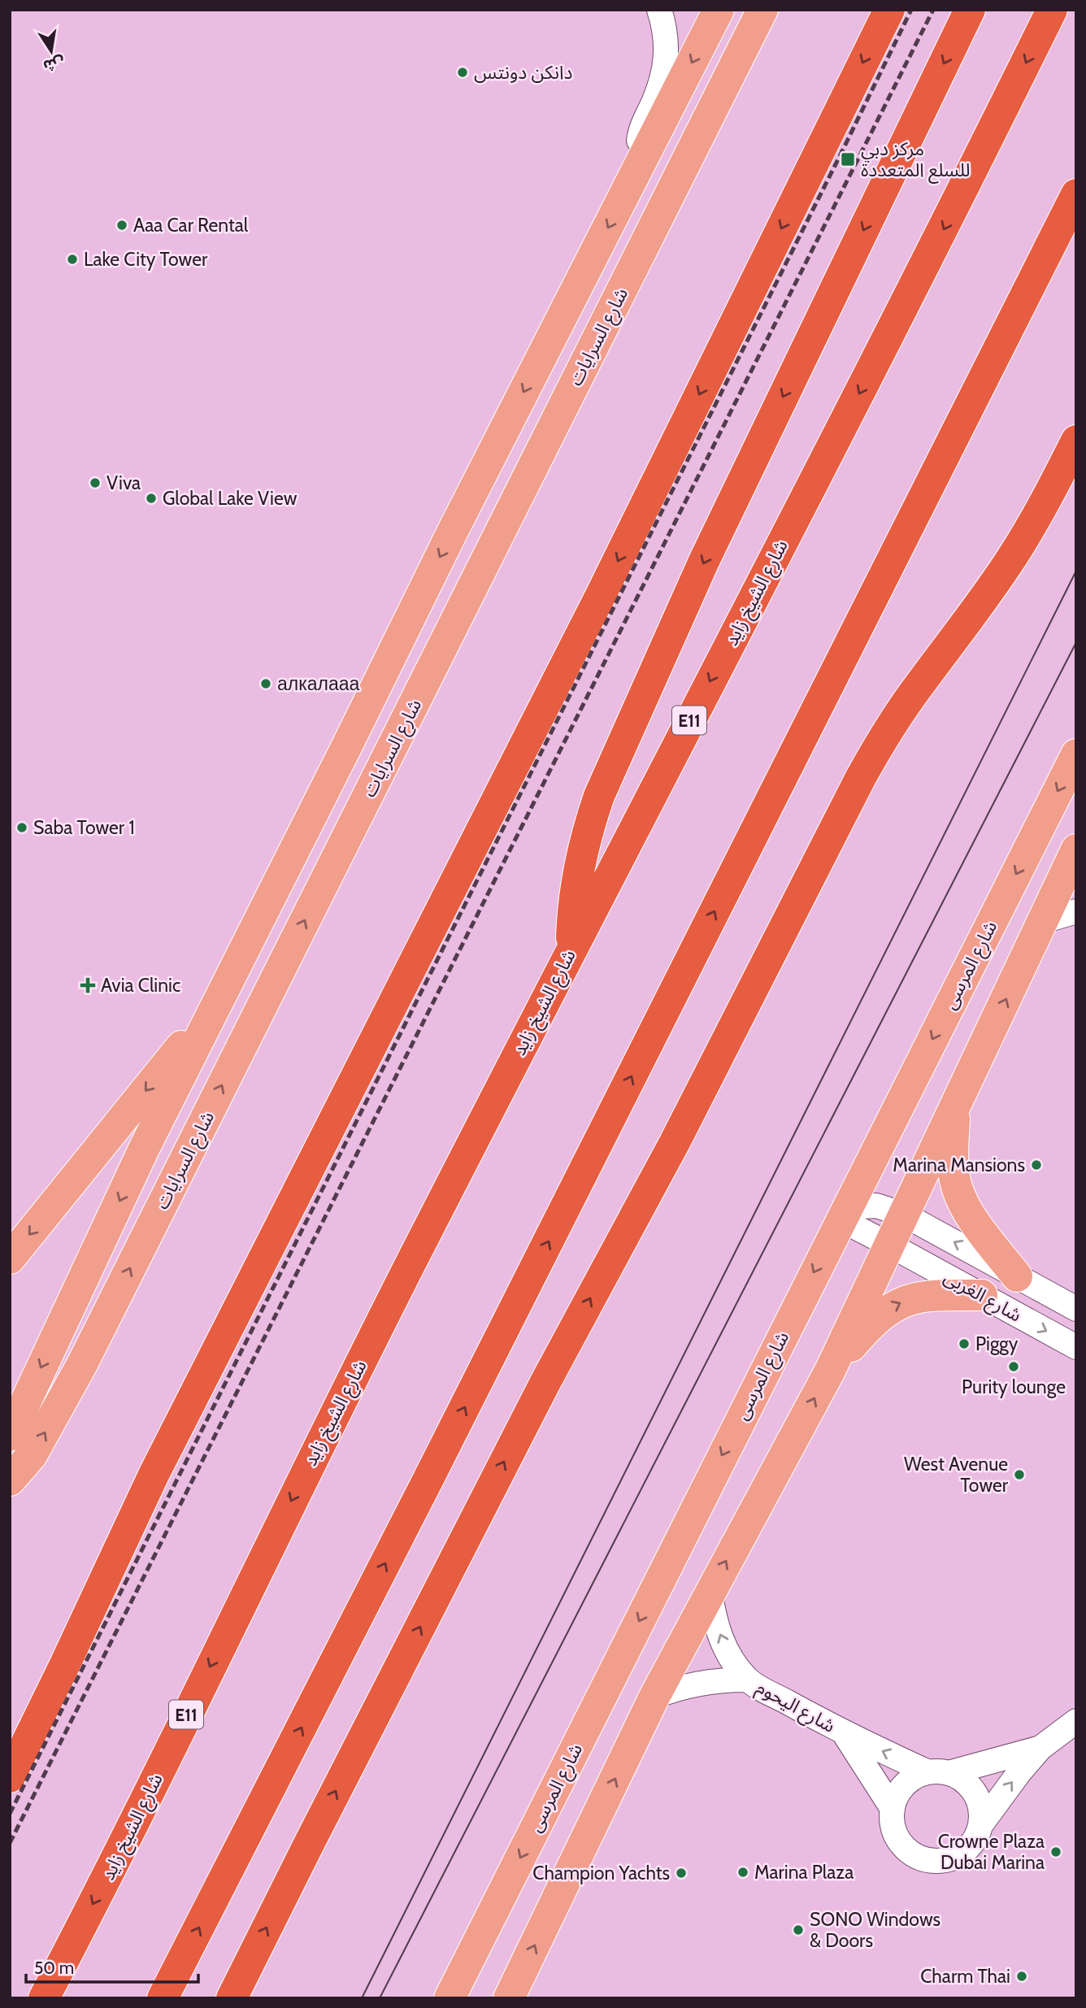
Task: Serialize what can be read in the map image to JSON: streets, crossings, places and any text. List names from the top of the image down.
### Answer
{
  "streets": {
    "highway": ["شارع الشيخ زايد", "E11"],
    "main road": ["شارع السرايات", "شارع المرسى"],
    "street": ["شارع الغربى", "شارع اليحوم"]
  },
  "crossings": [
    ["شارع المرسى", "شارع الغربى"]
  ],
  "places": {
    "other": [
      "دانكن دونتس",
      "Aaa Car Rental",
      "Lake City Tower",
      "Viva",
      "Global Lake View",
      "алкалааа",
      "Saba Tower 1",
      "Marina Mansions",
      "Piggy",
      "Purity lounge",
      "West Avenue Tower",
      "Crowne Plaza Dubai Marina",
      "Marina Plaza",
      "Champion Yachts",
      "SONO Windows & Doors",
      "Charm Thai"
    ],
    "transit": ["مركز دبي للسلع المتعددة"],
    "health": ["Avia Clinic"]
  },
  "scale_bar": "50 m",
  "north": "bottom"
}
